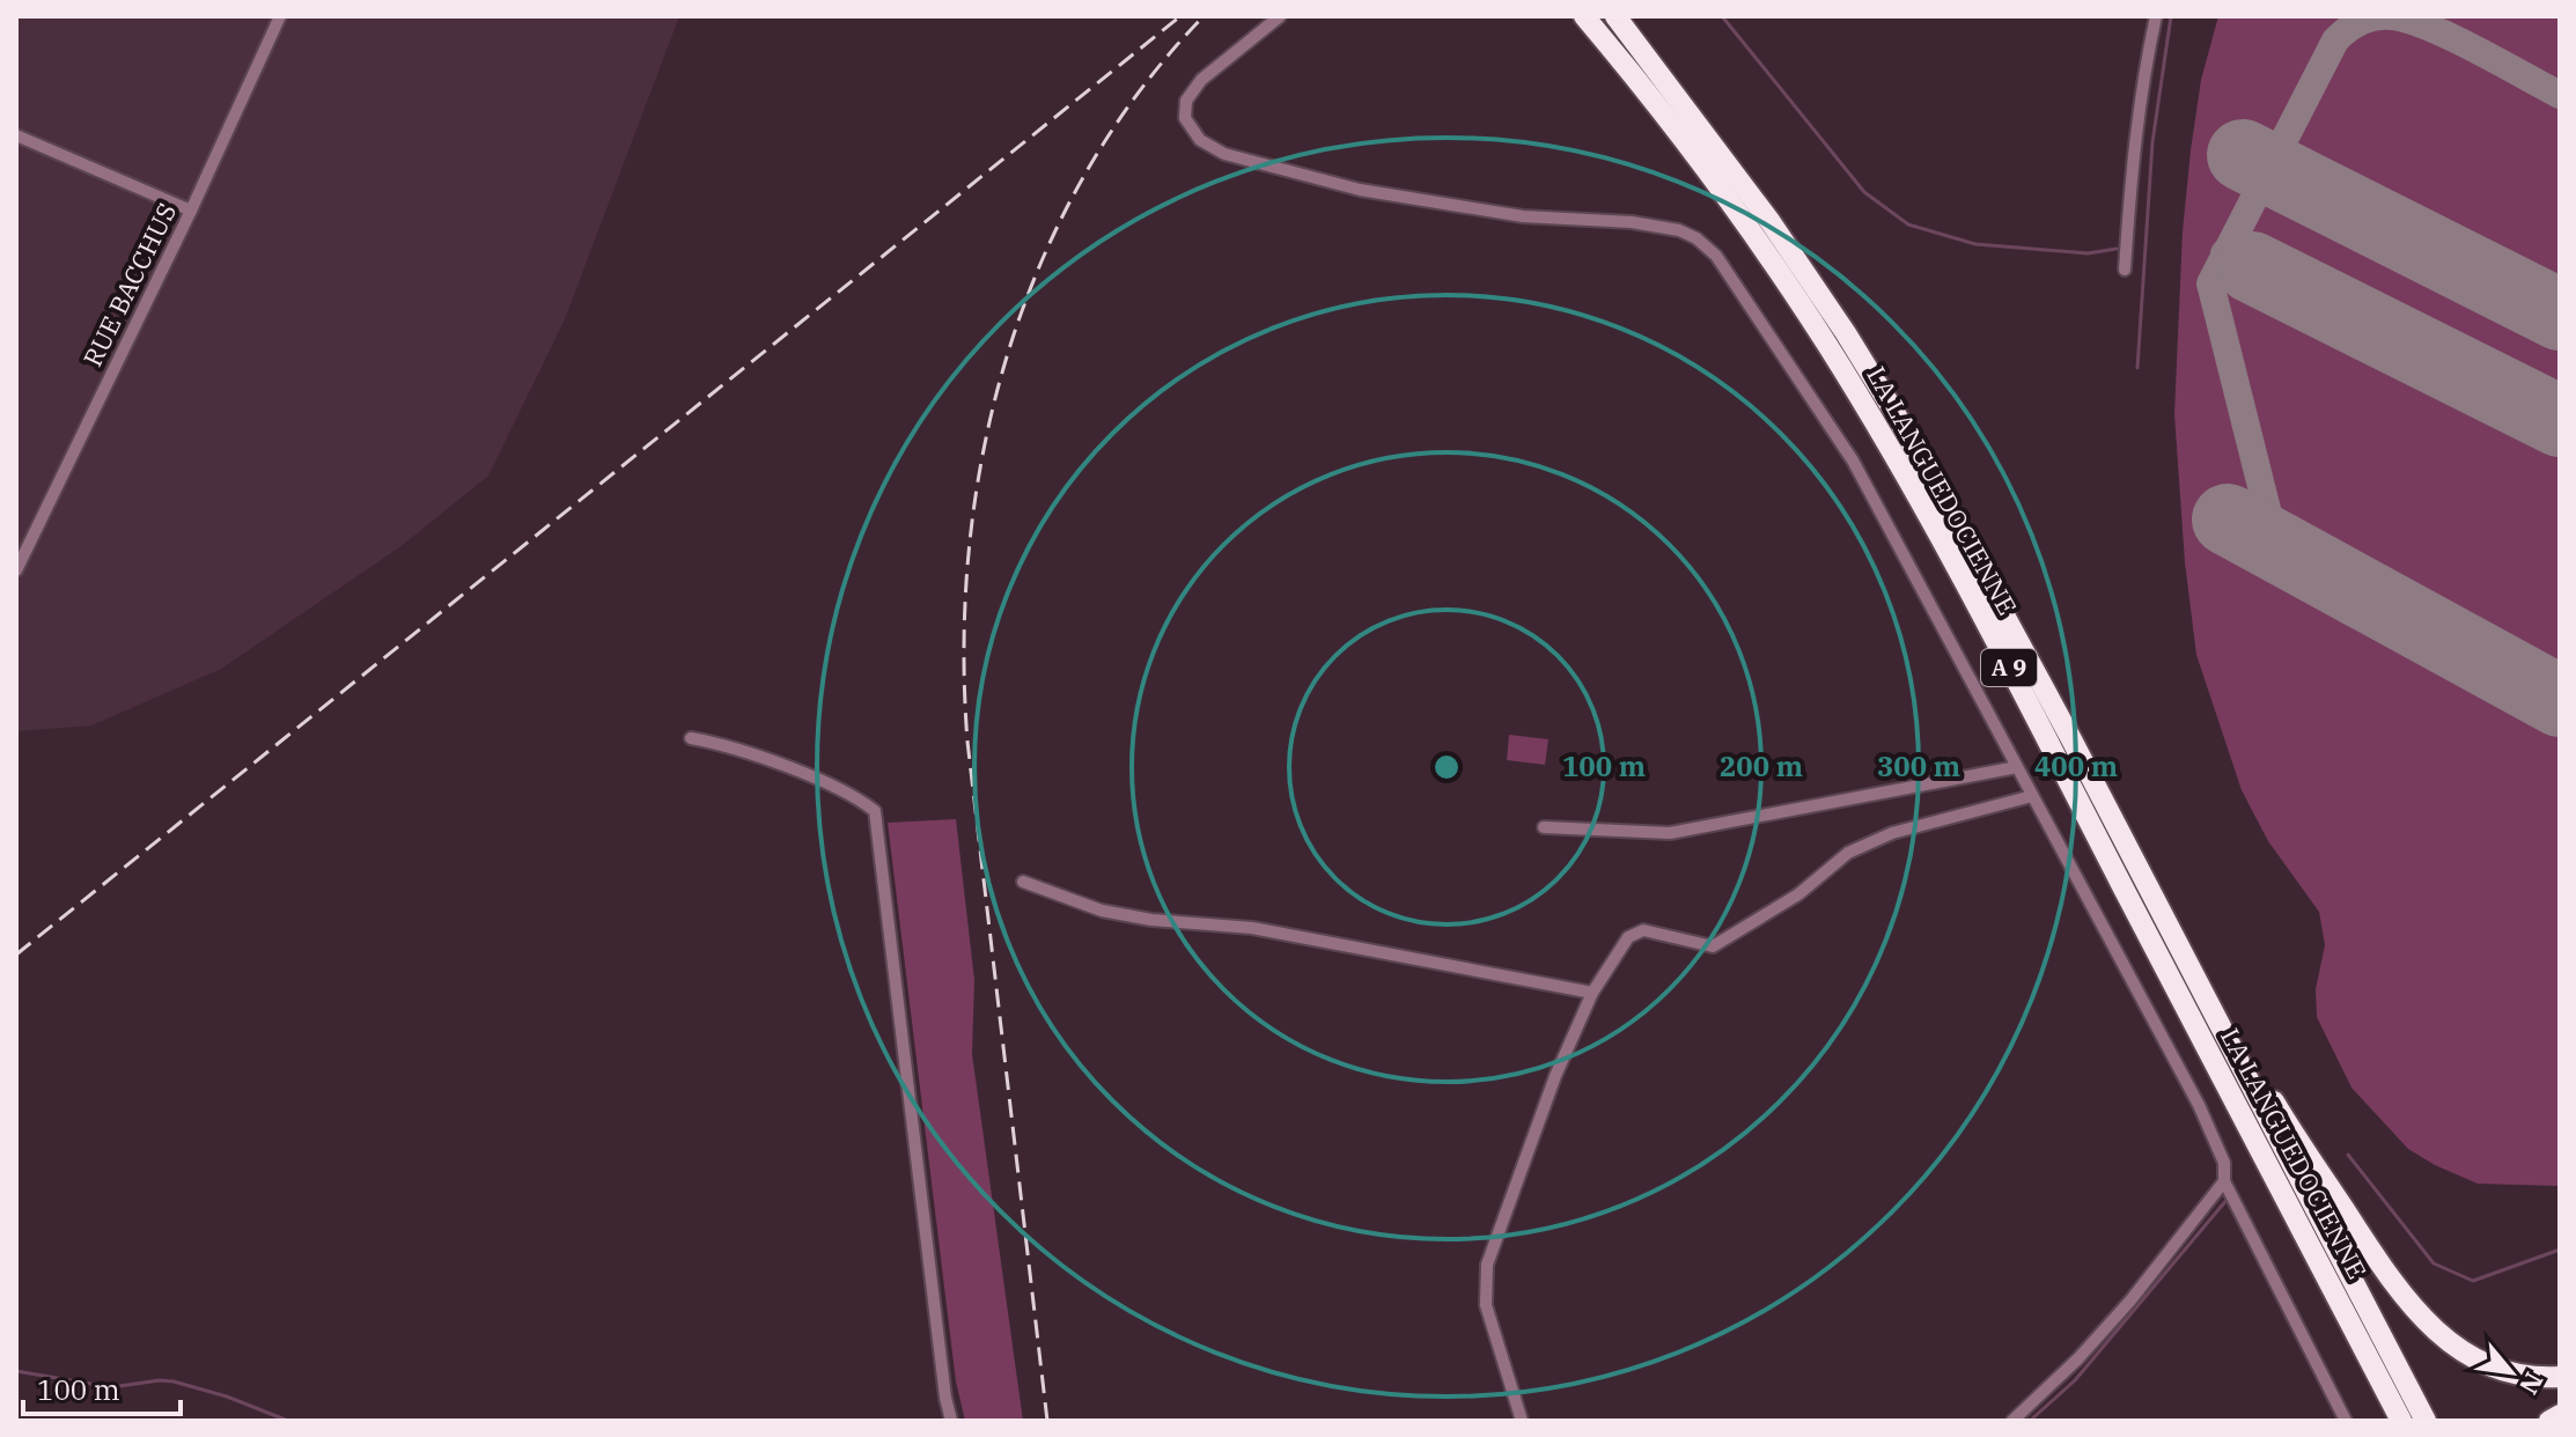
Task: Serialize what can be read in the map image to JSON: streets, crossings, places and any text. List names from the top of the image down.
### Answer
{
  "streets": {
    "highway": ["LA LANGUEDOCIENNE", "A 9"],
    "street": ["RUE BACCHUS"]
  },
  "scale_bar": "100 m",
  "north": "bottom right",
  "rings": [
    "100 m",
    "200 m",
    "300 m",
    "400 m"
  ]
}
